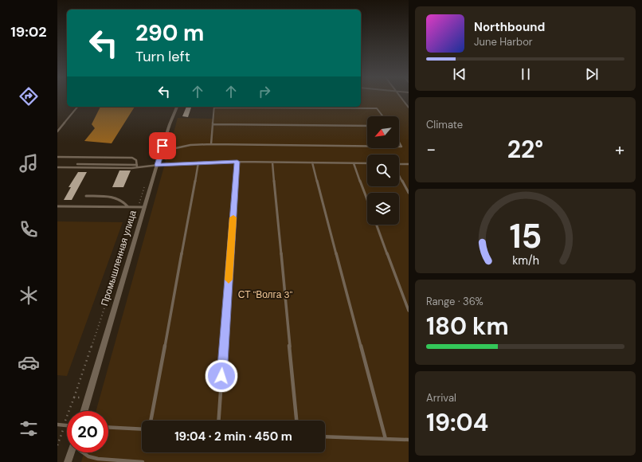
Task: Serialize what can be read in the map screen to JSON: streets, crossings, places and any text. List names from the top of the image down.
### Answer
{
  "streets": {
    "street": ["Промышленная улица"]
  },
  "parks": ["СТ \"Волга 3\""],
  "north": "bottom left",
  "page": {
    "tabs": "19:02",
    "turn": ["290 m", "Turn left"],
    "song": ["Northbound", "June Harbor"],
    "tile": [
      "Climate",
      ["Range · 36%", "180 km"],
      ["Arrival", "19:04"]
    ],
    "heat": ["−", "22°", "+"],
    "limit": "20",
    "trip": "19:04 · 2 min · 450 m",
    "gauge": ["15", "km/h"]
  }
}
